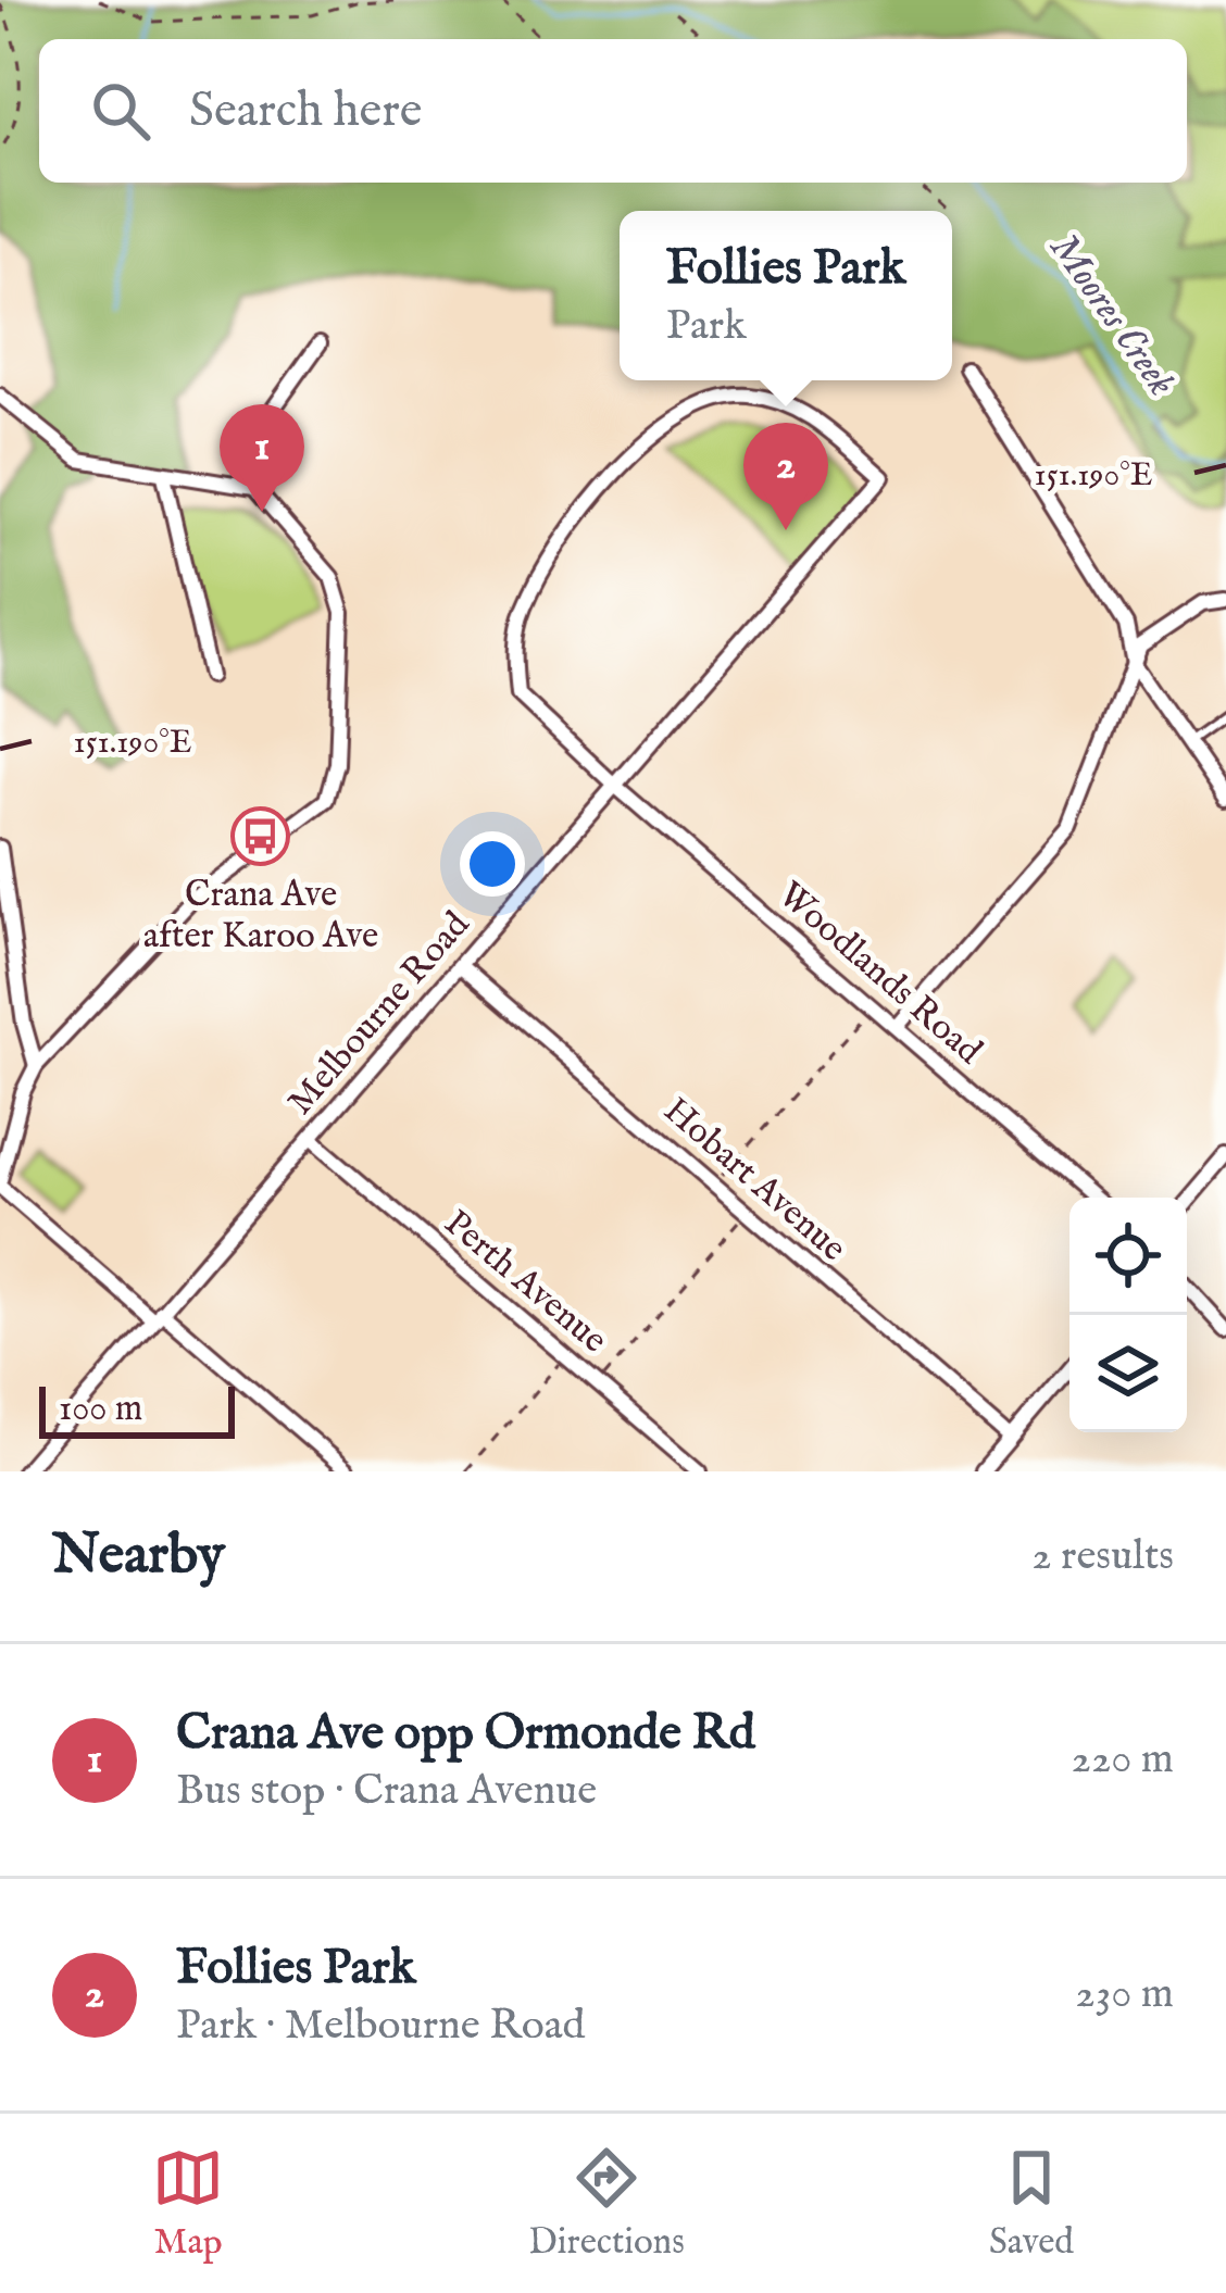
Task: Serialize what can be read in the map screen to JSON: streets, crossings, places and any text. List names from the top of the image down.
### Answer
{
  "streets": {
    "street": [
      "Woodlands Road",
      "Melbourne Road",
      "Hobart Avenue",
      "Perth Avenue"
    ]
  },
  "crossings": [
    ["Woodlands Road", "Melbourne Road"],
    ["Melbourne Road", "Hobart Avenue"],
    ["Melbourne Road", "Perth Avenue"]
  ],
  "water": ["Moores Creek"],
  "places": {
    "bus stop": ["Crana Ave after Karoo Ave"]
  },
  "scale_bar": "100 m",
  "page": {
    "search": "Search here",
    "popup": ["Follies Park", "Park"],
    "pins": ["1", "2"],
    "scale": "100 m",
    "heading": ["Nearby", "2 results"],
    "list": [
      {
        "mark": "1",
        "name": "Crana Ave opp Ormonde Rd",
        "note": "Bus stop · Crana Avenue",
        "value": "220 m"
      },
      {
        "mark": "2",
        "name": "Follies Park",
        "note": "Park · Melbourne Road",
        "value": "230 m"
      }
    ],
    "nav": ["Map", "Directions", "Saved"]
  },
  "coordinates": ["151.190°E"]
}
